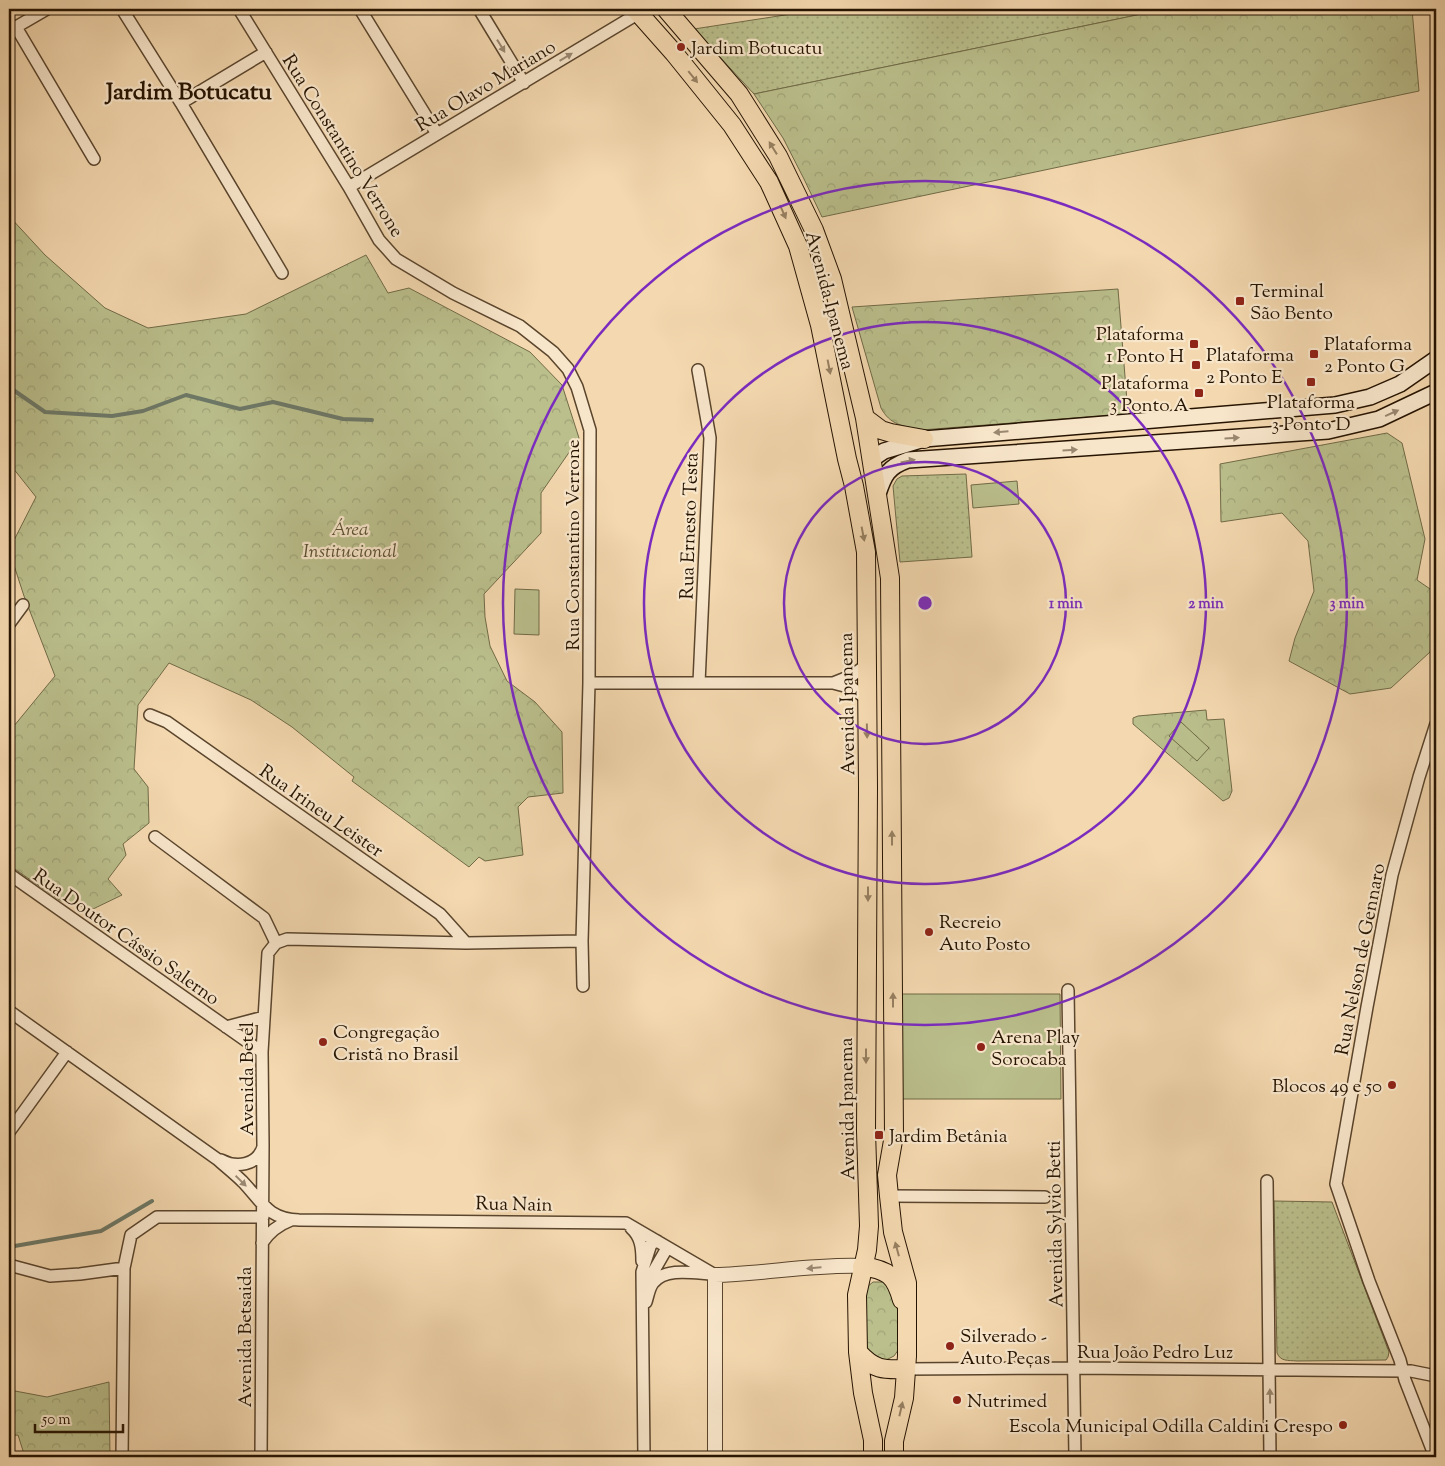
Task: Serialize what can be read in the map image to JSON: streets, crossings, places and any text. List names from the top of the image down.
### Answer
{
  "streets": {
    "main road": ["Avenida Ipanema"],
    "street": [
      "Rua Olavo Mariano",
      "Rua Constantino Verrone",
      "Rua Ernesto Testa",
      "Rua Irineu Leister",
      "Rua Doutor Cássio Salerno",
      "Rua Nelson de Gennaro",
      "Avenida Betel",
      "Rua Nain",
      "Avenida Sylvio Betti",
      "Avenida Betsaida",
      "Rua João Pedro Luz"
    ]
  },
  "crossings": [
    ["Rua Olavo Mariano", "Rua Constantino Verrone"],
    ["Rua Olavo Mariano", "Avenida Ipanema"],
    ["Avenida Ipanema", "Rua João Pedro Luz"],
    ["Rua Doutor Cássio Salerno", "Avenida Betel"],
    ["Rua Nelson de Gennaro", "Rua João Pedro Luz"],
    ["Avenida Betel", "Rua Nain"],
    ["Avenida Betel", "Avenida Betsaida"],
    ["Rua Nain", "Avenida Betsaida"],
    ["Avenida Sylvio Betti", "Rua João Pedro Luz"]
  ],
  "one_way": ["Rua Olavo Mariano"],
  "districts": ["Jardim Botucatu"],
  "parks": ["Área Institucional"],
  "places": {
    "other": [
      "Jardim Botucatu",
      "Recreio Auto Posto",
      "Congregação Cristã no Brasil",
      "Arena Play Sorocaba",
      "Blocos 49 e 50",
      "Silverado - Auto Peças",
      "Nutrimed",
      "Escola Municipal Odilla Caldini Crespo"
    ],
    "transit": [
      "Terminal São Bento",
      "Plataforma 1 Ponto H",
      "Plataforma 2 Ponto G",
      "Plataforma 2 Ponto E",
      "Plataforma 3 Ponto D",
      "Plataforma 3 Ponto A",
      "Jardim Betânia"
    ]
  },
  "scale_bar": "50 m",
  "rings": ["1 min", "2 min", "3 min"]
}
